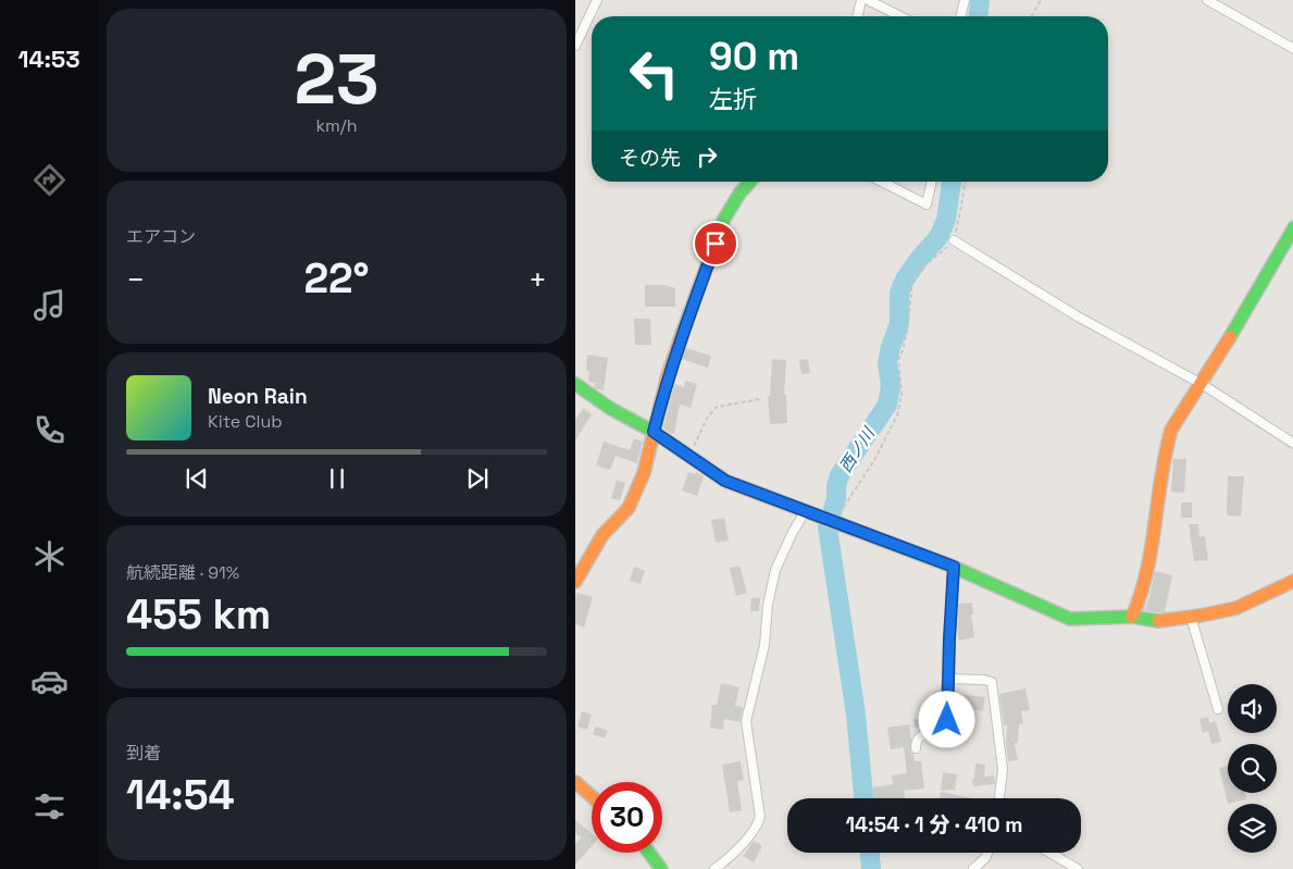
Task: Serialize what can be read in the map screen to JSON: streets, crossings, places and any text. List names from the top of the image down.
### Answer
{
  "water": ["西ノ川"],
  "page": {
    "tabs": "14:53",
    "tile": [
      ["23", "km/h"],
      "エアコン",
      ["航続距離 · 91%", "455 km"],
      ["到着", "14:54"]
    ],
    "turn": ["90 m", "左折"],
    "then": "その先",
    "heat": ["−", "22°", "+"],
    "song": ["Neon Rain", "Kite Club"],
    "limit": "30",
    "trip": "14:54 · 1 分 · 410 m"
  }
}
